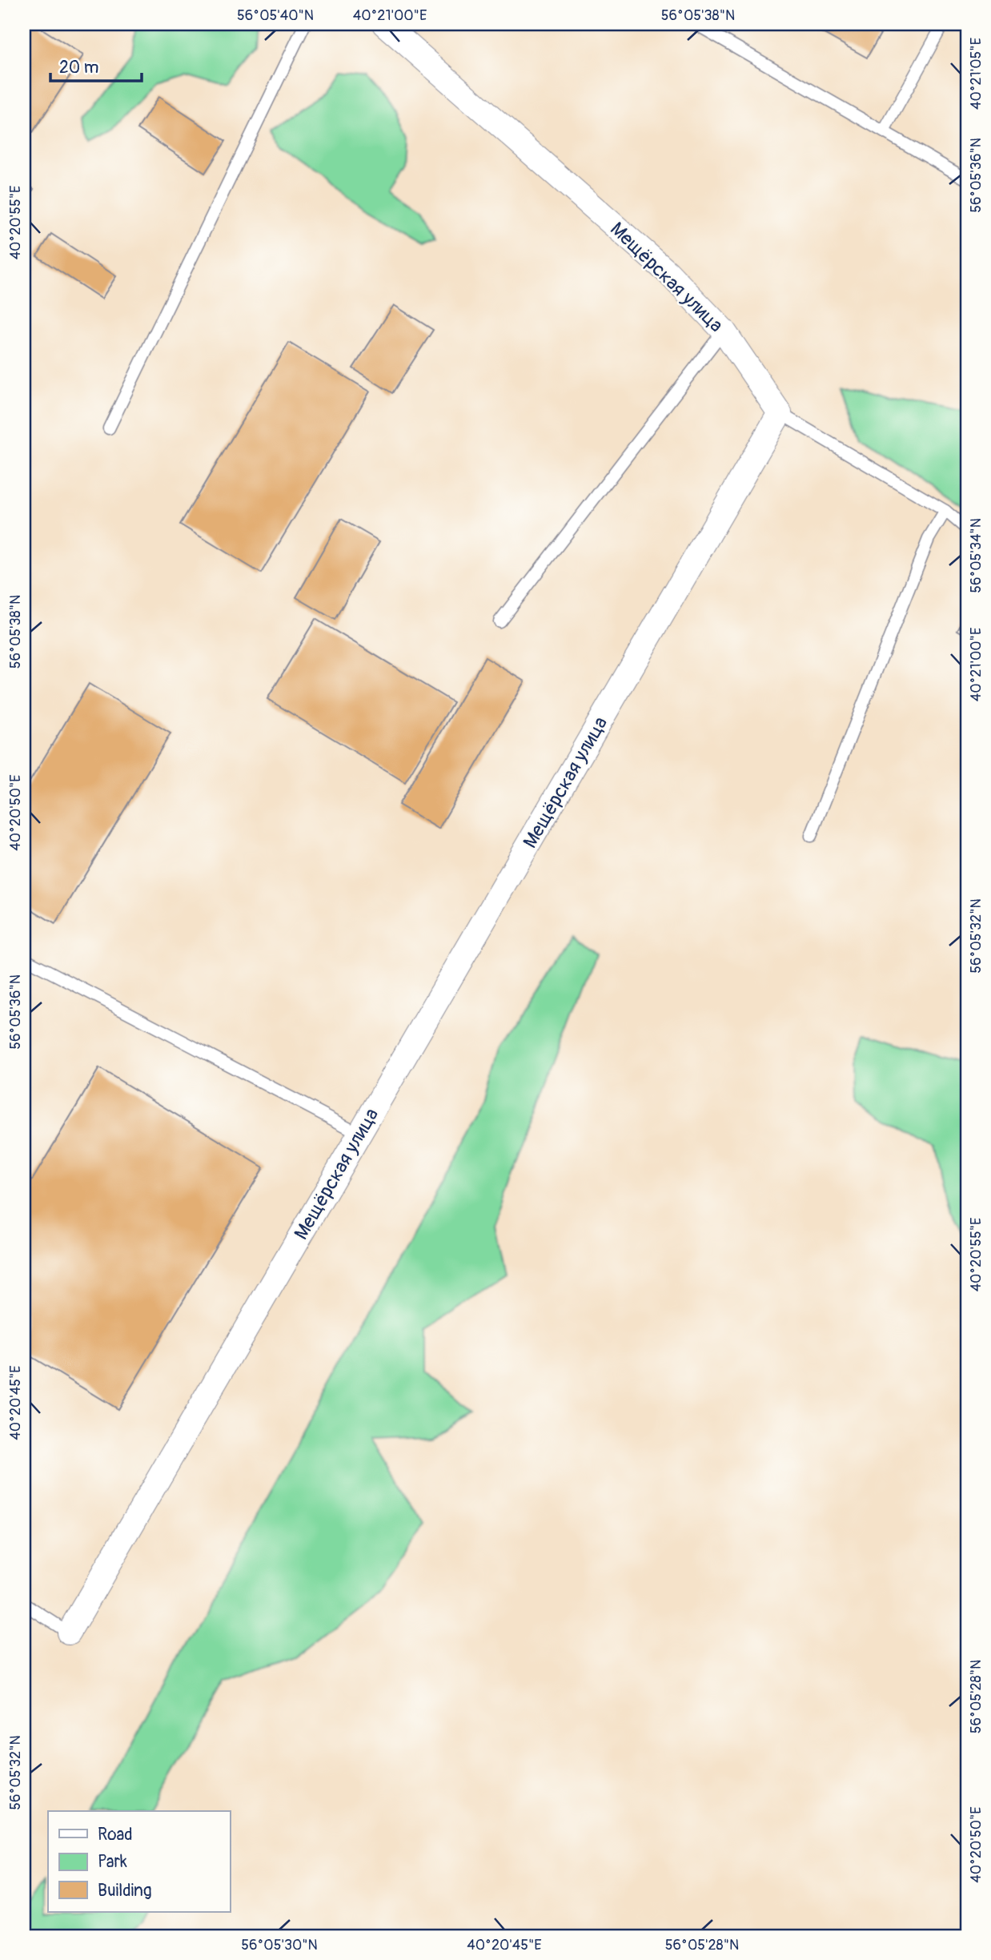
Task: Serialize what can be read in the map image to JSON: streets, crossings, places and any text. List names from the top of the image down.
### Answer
{
  "streets": {
    "street": ["Мещёрская улица"]
  },
  "legend": ["Road", "Park", "Building"],
  "scale_bar": "20 m",
  "coordinates": [
    "56°05'40\"N",
    "40°21'00\"E",
    "56°05'38\"N",
    "40°21'05\"E",
    "56°05'36\"N",
    "40°20'55\"E",
    "56°05'34\"N",
    "40°20'50\"E",
    "56°05'32\"N",
    "40°20'45\"E",
    "56°05'28\"N",
    "56°05'30\"N"
  ]
}
